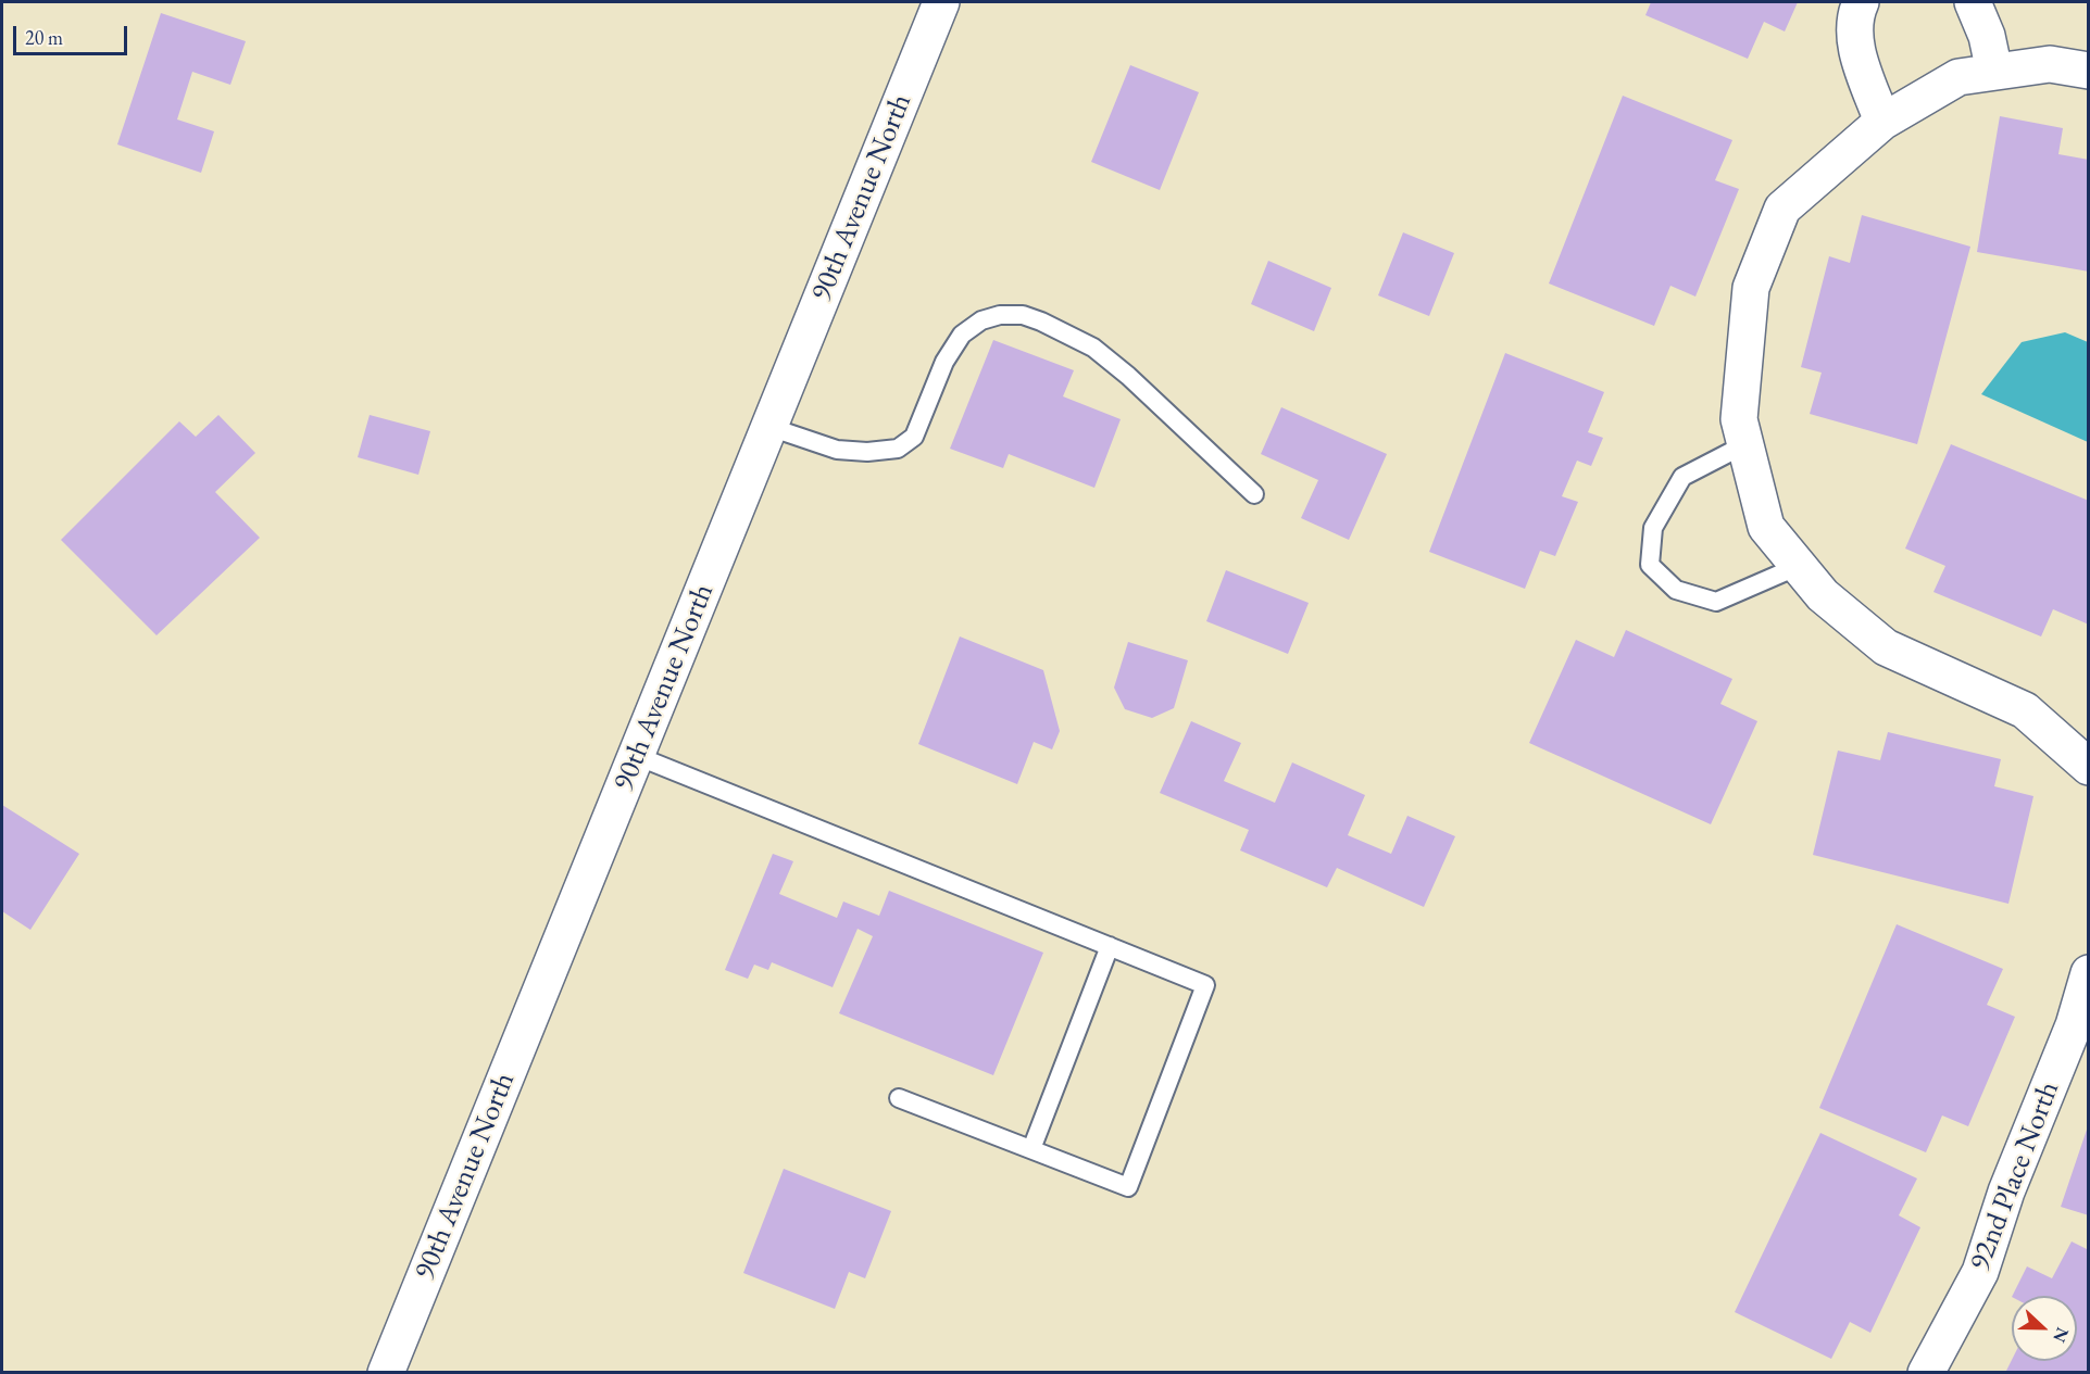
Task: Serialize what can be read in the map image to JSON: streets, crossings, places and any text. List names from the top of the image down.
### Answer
{
  "streets": {
    "street": ["90th Avenue North", "92nd Place North"]
  },
  "scale_bar": "20 m",
  "north": "right"
}
